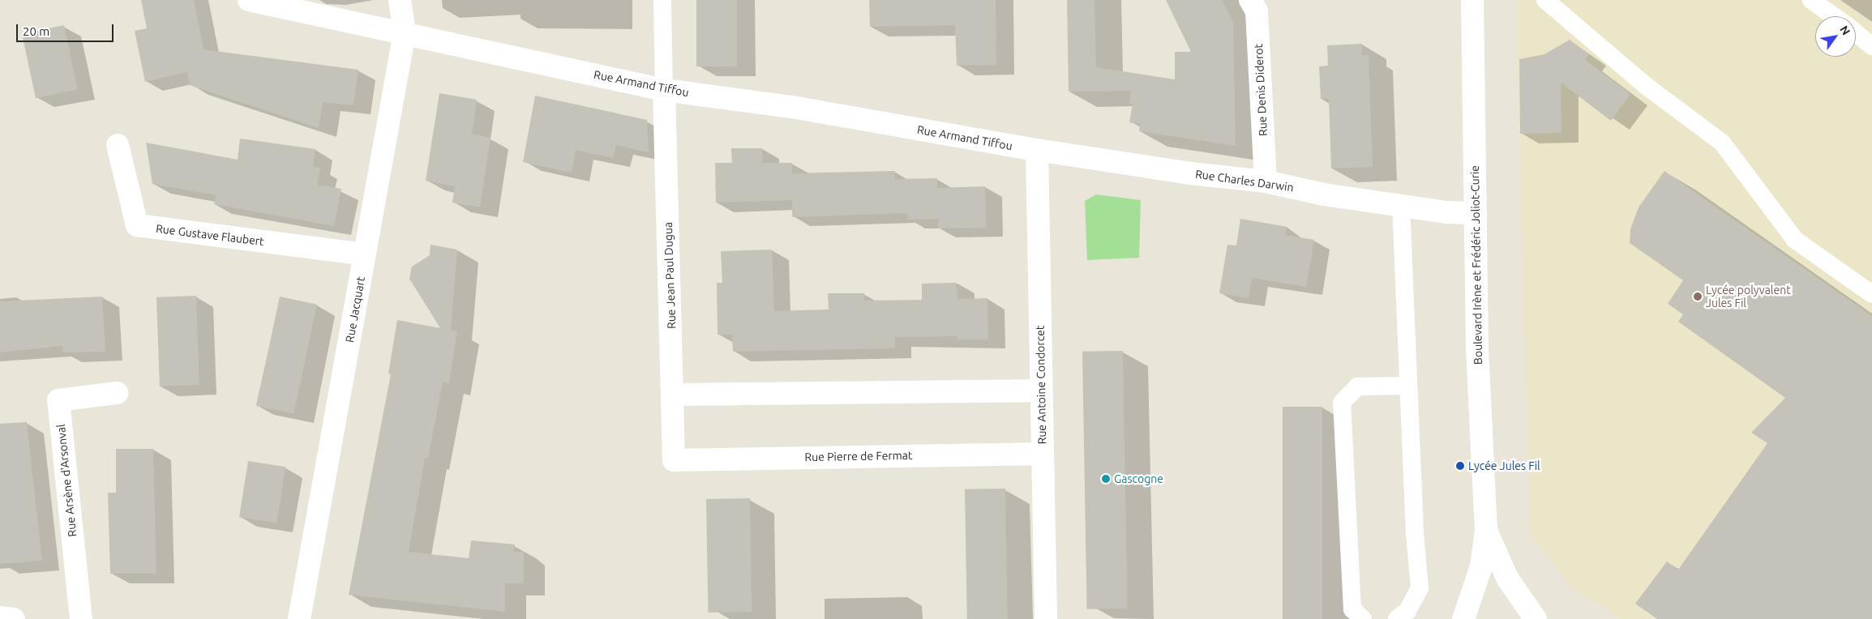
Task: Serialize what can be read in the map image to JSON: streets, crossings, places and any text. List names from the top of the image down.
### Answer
{
  "streets": {
    "street": [
      "Rue Armand Tiffou",
      "Rue Denis Diderot",
      "Rue Charles Darwin",
      "Rue Gustave Flaubert",
      "Boulevard Irène et Frédéric Joliot-Curie",
      "Rue Jean Paul Dugua",
      "Rue Jacquart",
      "Rue Antoine Condorcet",
      "Rue Pierre de Fermat",
      "Rue Arsène d'Arsonval"
    ]
  },
  "crossings": [
    ["Rue Armand Tiffou", "Rue Charles Darwin"],
    ["Rue Armand Tiffou", "Rue Jean Paul Dugua"],
    ["Rue Armand Tiffou", "Rue Jacquart"],
    ["Rue Armand Tiffou", "Rue Antoine Condorcet"],
    ["Rue Denis Diderot", "Rue Charles Darwin"],
    ["Rue Charles Darwin", "Boulevard Irène et Frédéric Joliot-Curie"],
    ["Rue Charles Darwin", "Rue Antoine Condorcet"],
    ["Rue Gustave Flaubert", "Rue Jacquart"],
    ["Rue Jean Paul Dugua", "Rue Pierre de Fermat"],
    ["Rue Antoine Condorcet", "Rue Pierre de Fermat"]
  ],
  "places": ["Lycée polyvalent Jules Fil", "Lycée Jules Fil", "Gascogne"],
  "scale_bar": "20 m",
  "north": "top right"
}
